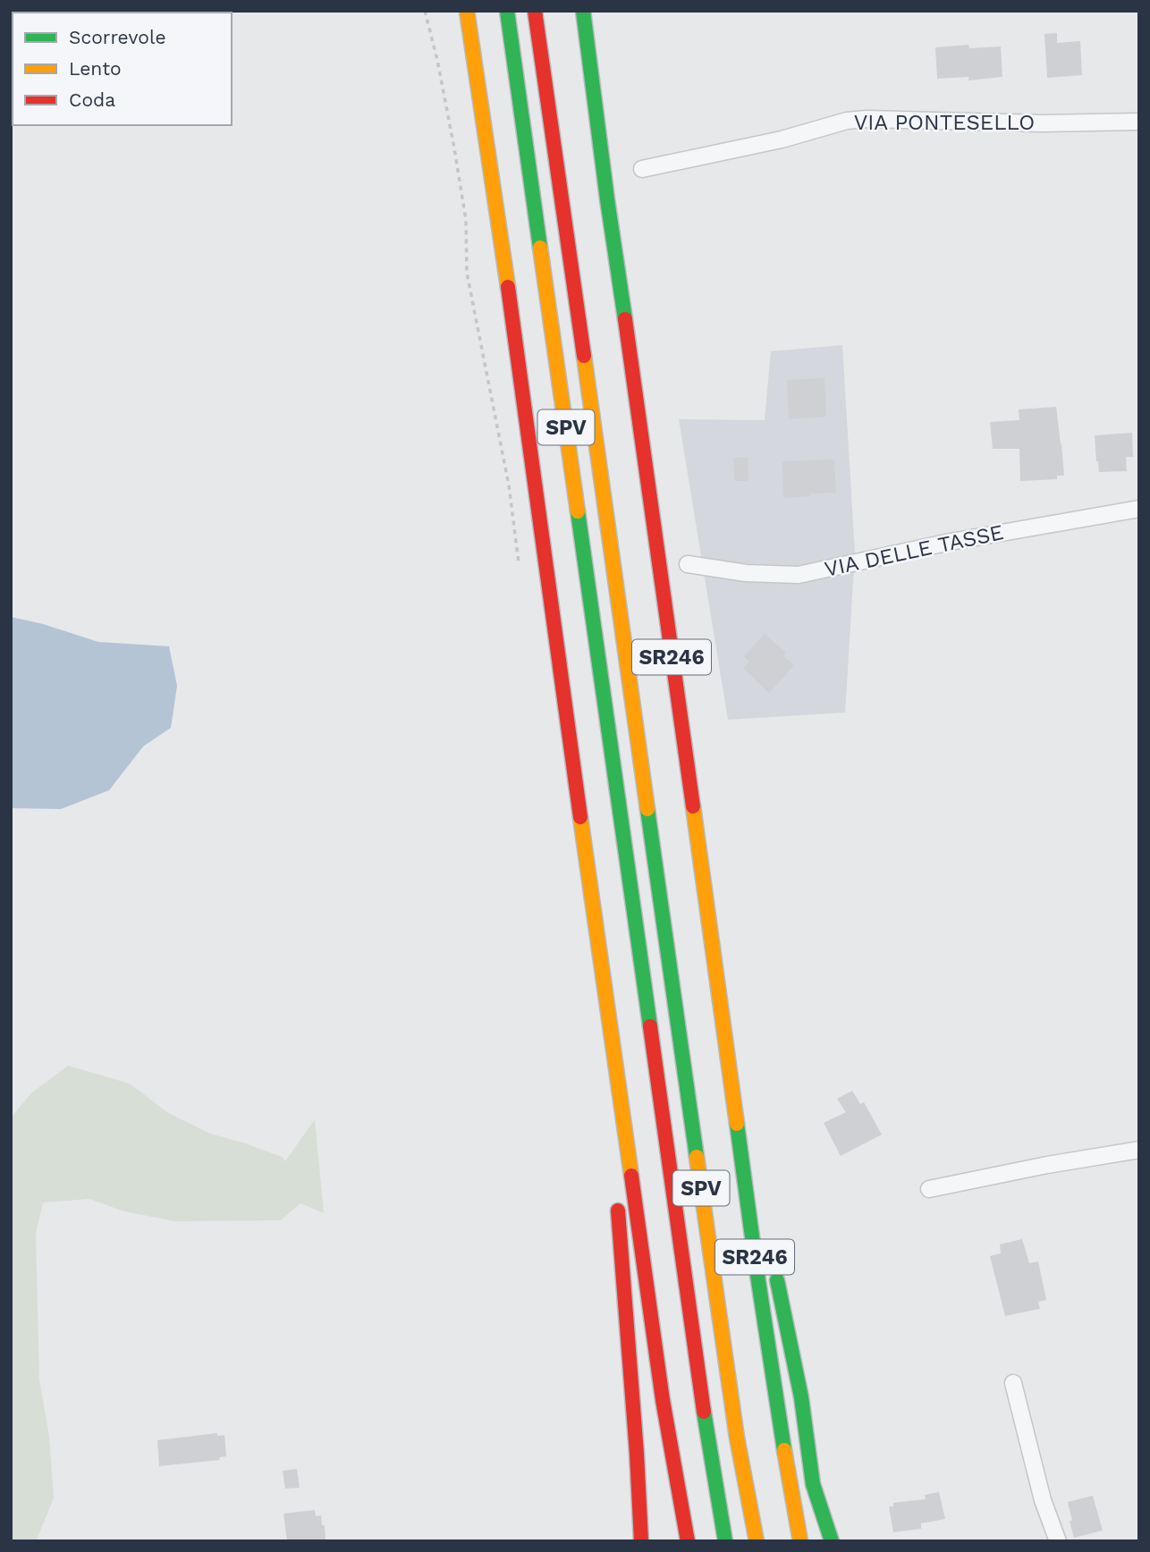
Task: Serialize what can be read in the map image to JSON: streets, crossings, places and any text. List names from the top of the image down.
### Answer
{
  "streets": {
    "highway": ["SPV", "SR246"],
    "street": ["VIA PONTESELLO", "VIA DELLE TASSE"]
  },
  "legend": ["Scorrevole", "Lento", "Coda"]
}
